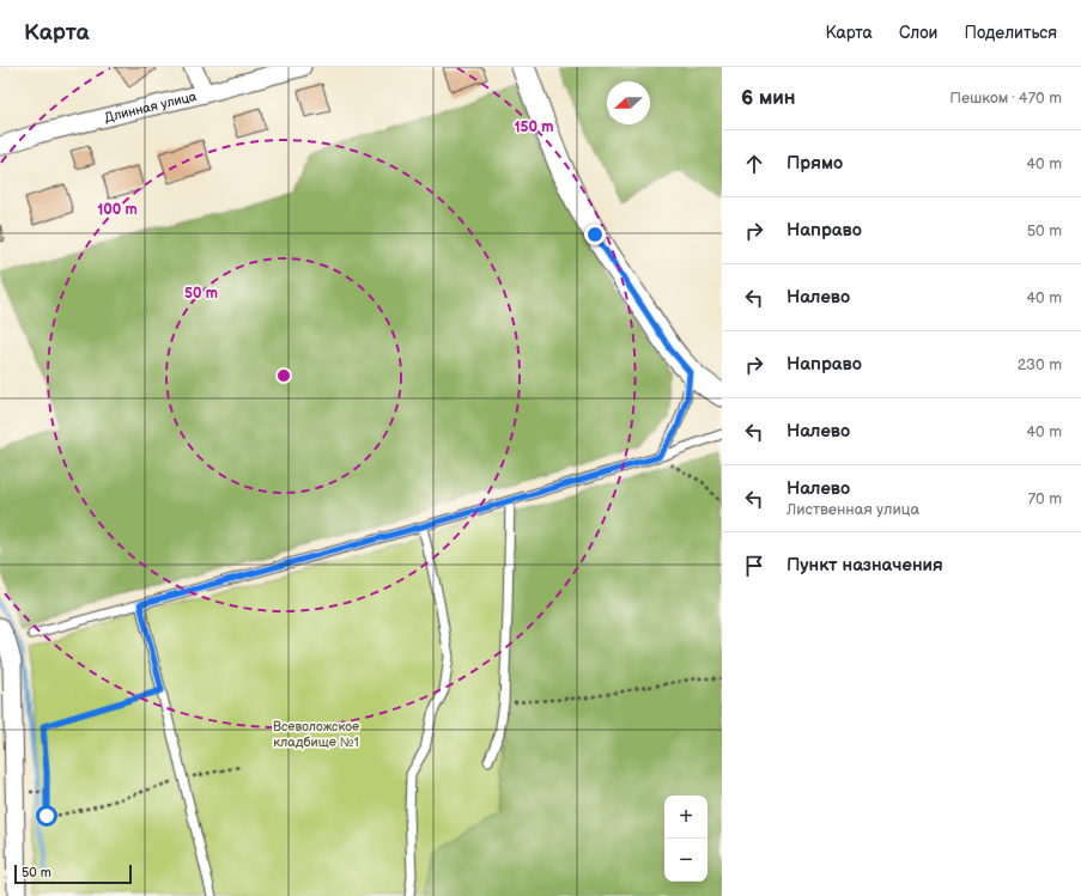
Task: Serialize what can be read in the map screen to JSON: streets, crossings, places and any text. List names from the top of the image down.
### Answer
{
  "streets": {
    "street": ["Длинная улица"]
  },
  "parks": ["Всеволожское кладбище №1"],
  "scale_bar": "50 m",
  "north": "left",
  "page": {
    "header": "Карта",
    "nav": ["Карта", "Слои", "Поделиться"],
    "heading": ["6 мин", "Пешком · 470 m"],
    "list": [
      ["Прямо", "40 m"],
      ["Направо", "50 m"],
      ["Налево", "40 m"],
      ["Направо", "230 m"],
      ["Налево", "40 m"],
      ["Налево", "Лиственная улица", "70 m"],
      "Пункт назначения"
    ],
    "map_buttons": ["+", "−"],
    "scale": "50 m"
  },
  "rings": ["150 m", "100 m", "50 m"]
}
